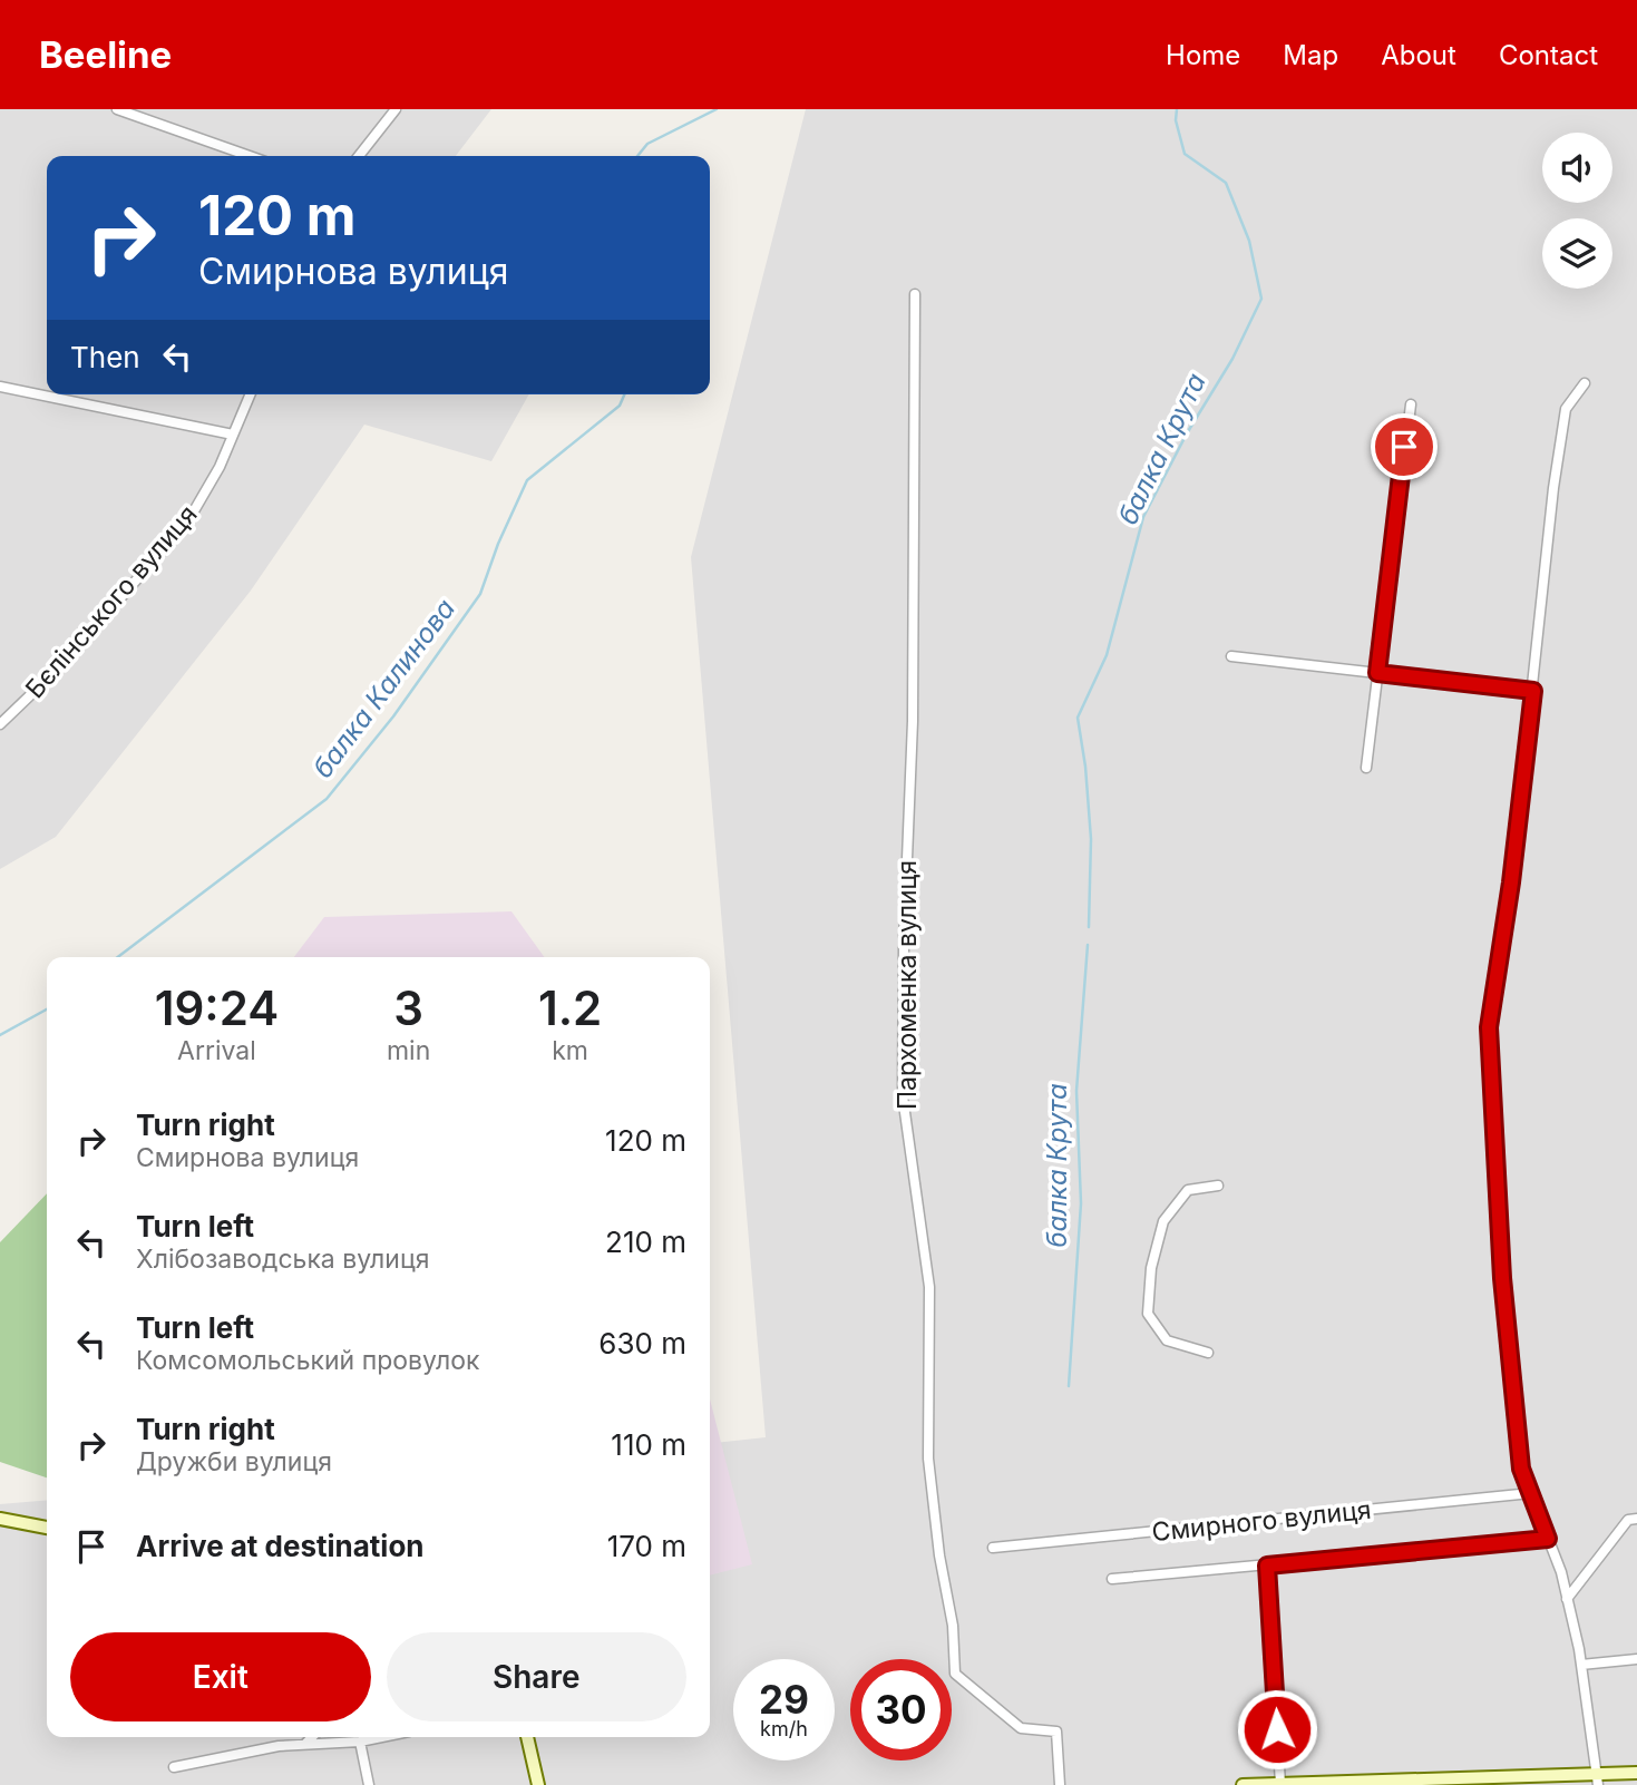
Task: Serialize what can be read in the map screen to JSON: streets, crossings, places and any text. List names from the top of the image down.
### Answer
{
  "streets": {
    "street": ["Бєлінського вулиця", "Пархоменка вулиця", "Смирного вулиця"]
  },
  "water": ["балка Крута", "балка Калинова"],
  "page": {
    "header": "Beeline",
    "nav": [
      "Home",
      "Map",
      "About",
      "Contact"
    ],
    "turn": ["120 m", "Смирнова вулиця"],
    "then": "Then",
    "eta": [
      "19:24",
      "Arrival",
      "3",
      "min",
      "1.2",
      "km"
    ],
    "list": [
      {
        "name": "Turn right",
        "note": "Смирнова вулиця",
        "value": "120 m"
      },
      {
        "name": "Turn left",
        "note": "Хлібозаводська вулиця",
        "value": "210 m"
      },
      {
        "name": "Turn left",
        "note": "Комсомольський провулок",
        "value": "630 m"
      },
      {
        "name": "Turn right",
        "note": "Дружби вулиця",
        "value": "110 m"
      },
      {
        "name": "Arrive at destination",
        "value": "170 m"
      }
    ],
    "buttons": ["Exit", "Share"],
    "speed": "29 km/h",
    "limit": "30"
  }
}
